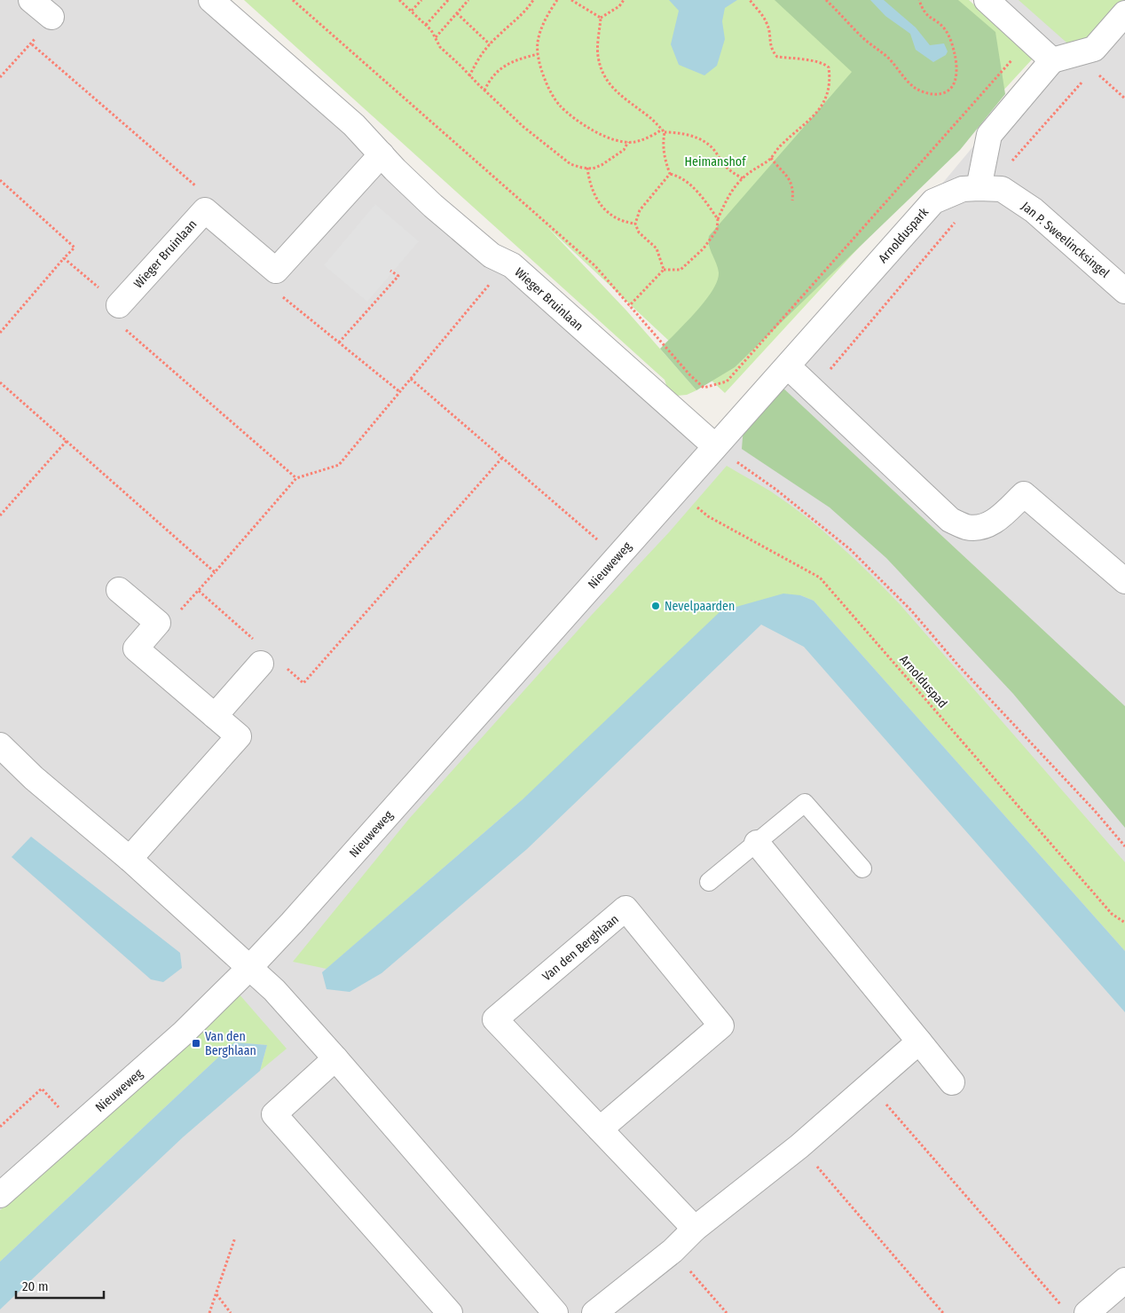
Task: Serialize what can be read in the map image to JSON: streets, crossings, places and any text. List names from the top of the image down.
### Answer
{
  "streets": {
    "street": [
      "Arnolduspark",
      "Jan P. Sweelincksingel",
      "Wieger Bruinlaan",
      "Nieuweweg",
      "Van den Berghlaan"
    ],
    "path": ["Arnolduspad"]
  },
  "crossings": [
    ["Arnolduspark", "Jan P. Sweelincksingel"],
    ["Arnolduspark", "Wieger Bruinlaan"],
    ["Arnolduspark", "Nieuweweg"],
    ["Wieger Bruinlaan", "Nieuweweg"],
    ["Nieuweweg", "Arnolduspad"]
  ],
  "parks": ["Heimanshof"],
  "places": {
    "other": ["Nevelpaarden"],
    "transit": ["Van den Berghlaan"]
  },
  "scale_bar": "20 m"
}
